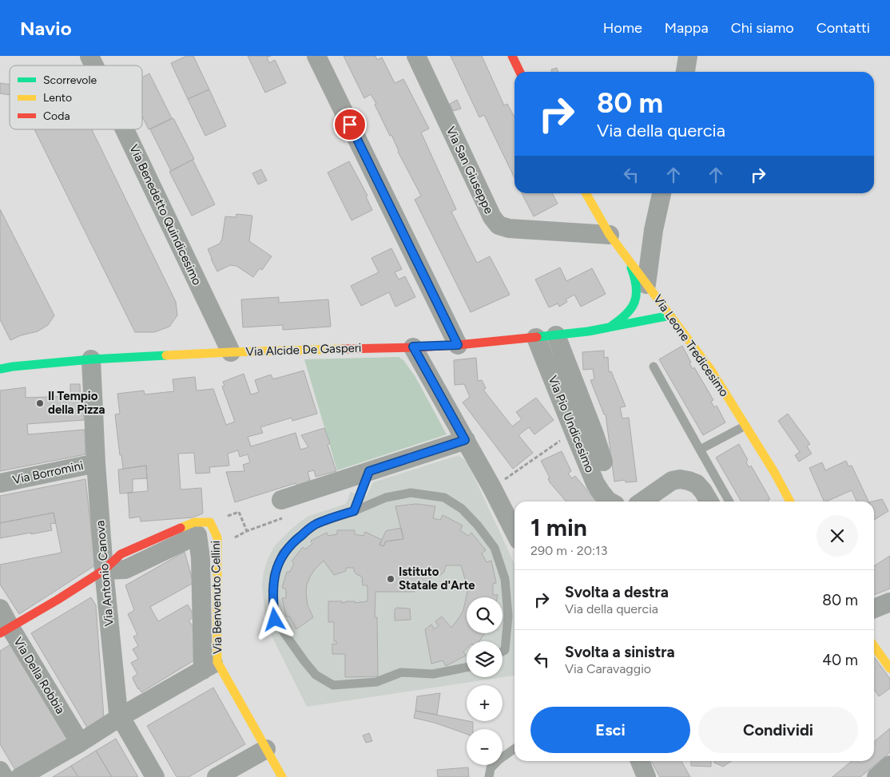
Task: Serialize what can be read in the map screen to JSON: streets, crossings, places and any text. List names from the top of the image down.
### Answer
{
  "streets": {
    "street": [
      "Via San Giuseppe",
      "Via Benedetto Quindicesimo",
      "Via Leone Tredicesimo",
      "Via Alcide De Gasperi",
      "Via Pio Undicesimo",
      "Via Borromini",
      "Via Antonio Canova",
      "Via Benvenuto Cellini",
      "Via Della Robbia"
    ]
  },
  "crossings": [
    ["Via San Giuseppe", "Via Leone Tredicesimo"],
    ["Via Benedetto Quindicesimo", "Via Alcide De Gasperi"],
    ["Via Leone Tredicesimo", "Via Alcide De Gasperi"],
    ["Via Alcide De Gasperi", "Via Pio Undicesimo"],
    ["Via Alcide De Gasperi", "Via Antonio Canova"],
    ["Via Borromini", "Via Antonio Canova"],
    ["Via Antonio Canova", "Via Benvenuto Cellini"]
  ],
  "places": ["Il Tempio della Pizza", "Istituto Statale d'Arte"],
  "legend": ["Scorrevole", "Lento", "Coda"],
  "page": {
    "header": "Navio",
    "nav": [
      "Home",
      "Mappa",
      "Chi siamo",
      "Contatti"
    ],
    "turn": ["80 m", "Via della quercia"],
    "heading": ["1 min", "290 m · 20:13"],
    "list": [
      {
        "name": "Svolta a destra",
        "note": "Via della quercia",
        "value": "80 m"
      },
      {
        "name": "Svolta a sinistra",
        "note": "Via Caravaggio",
        "value": "40 m"
      }
    ],
    "map_buttons": ["+", "−"],
    "buttons": ["Esci", "Condividi"]
  }
}
